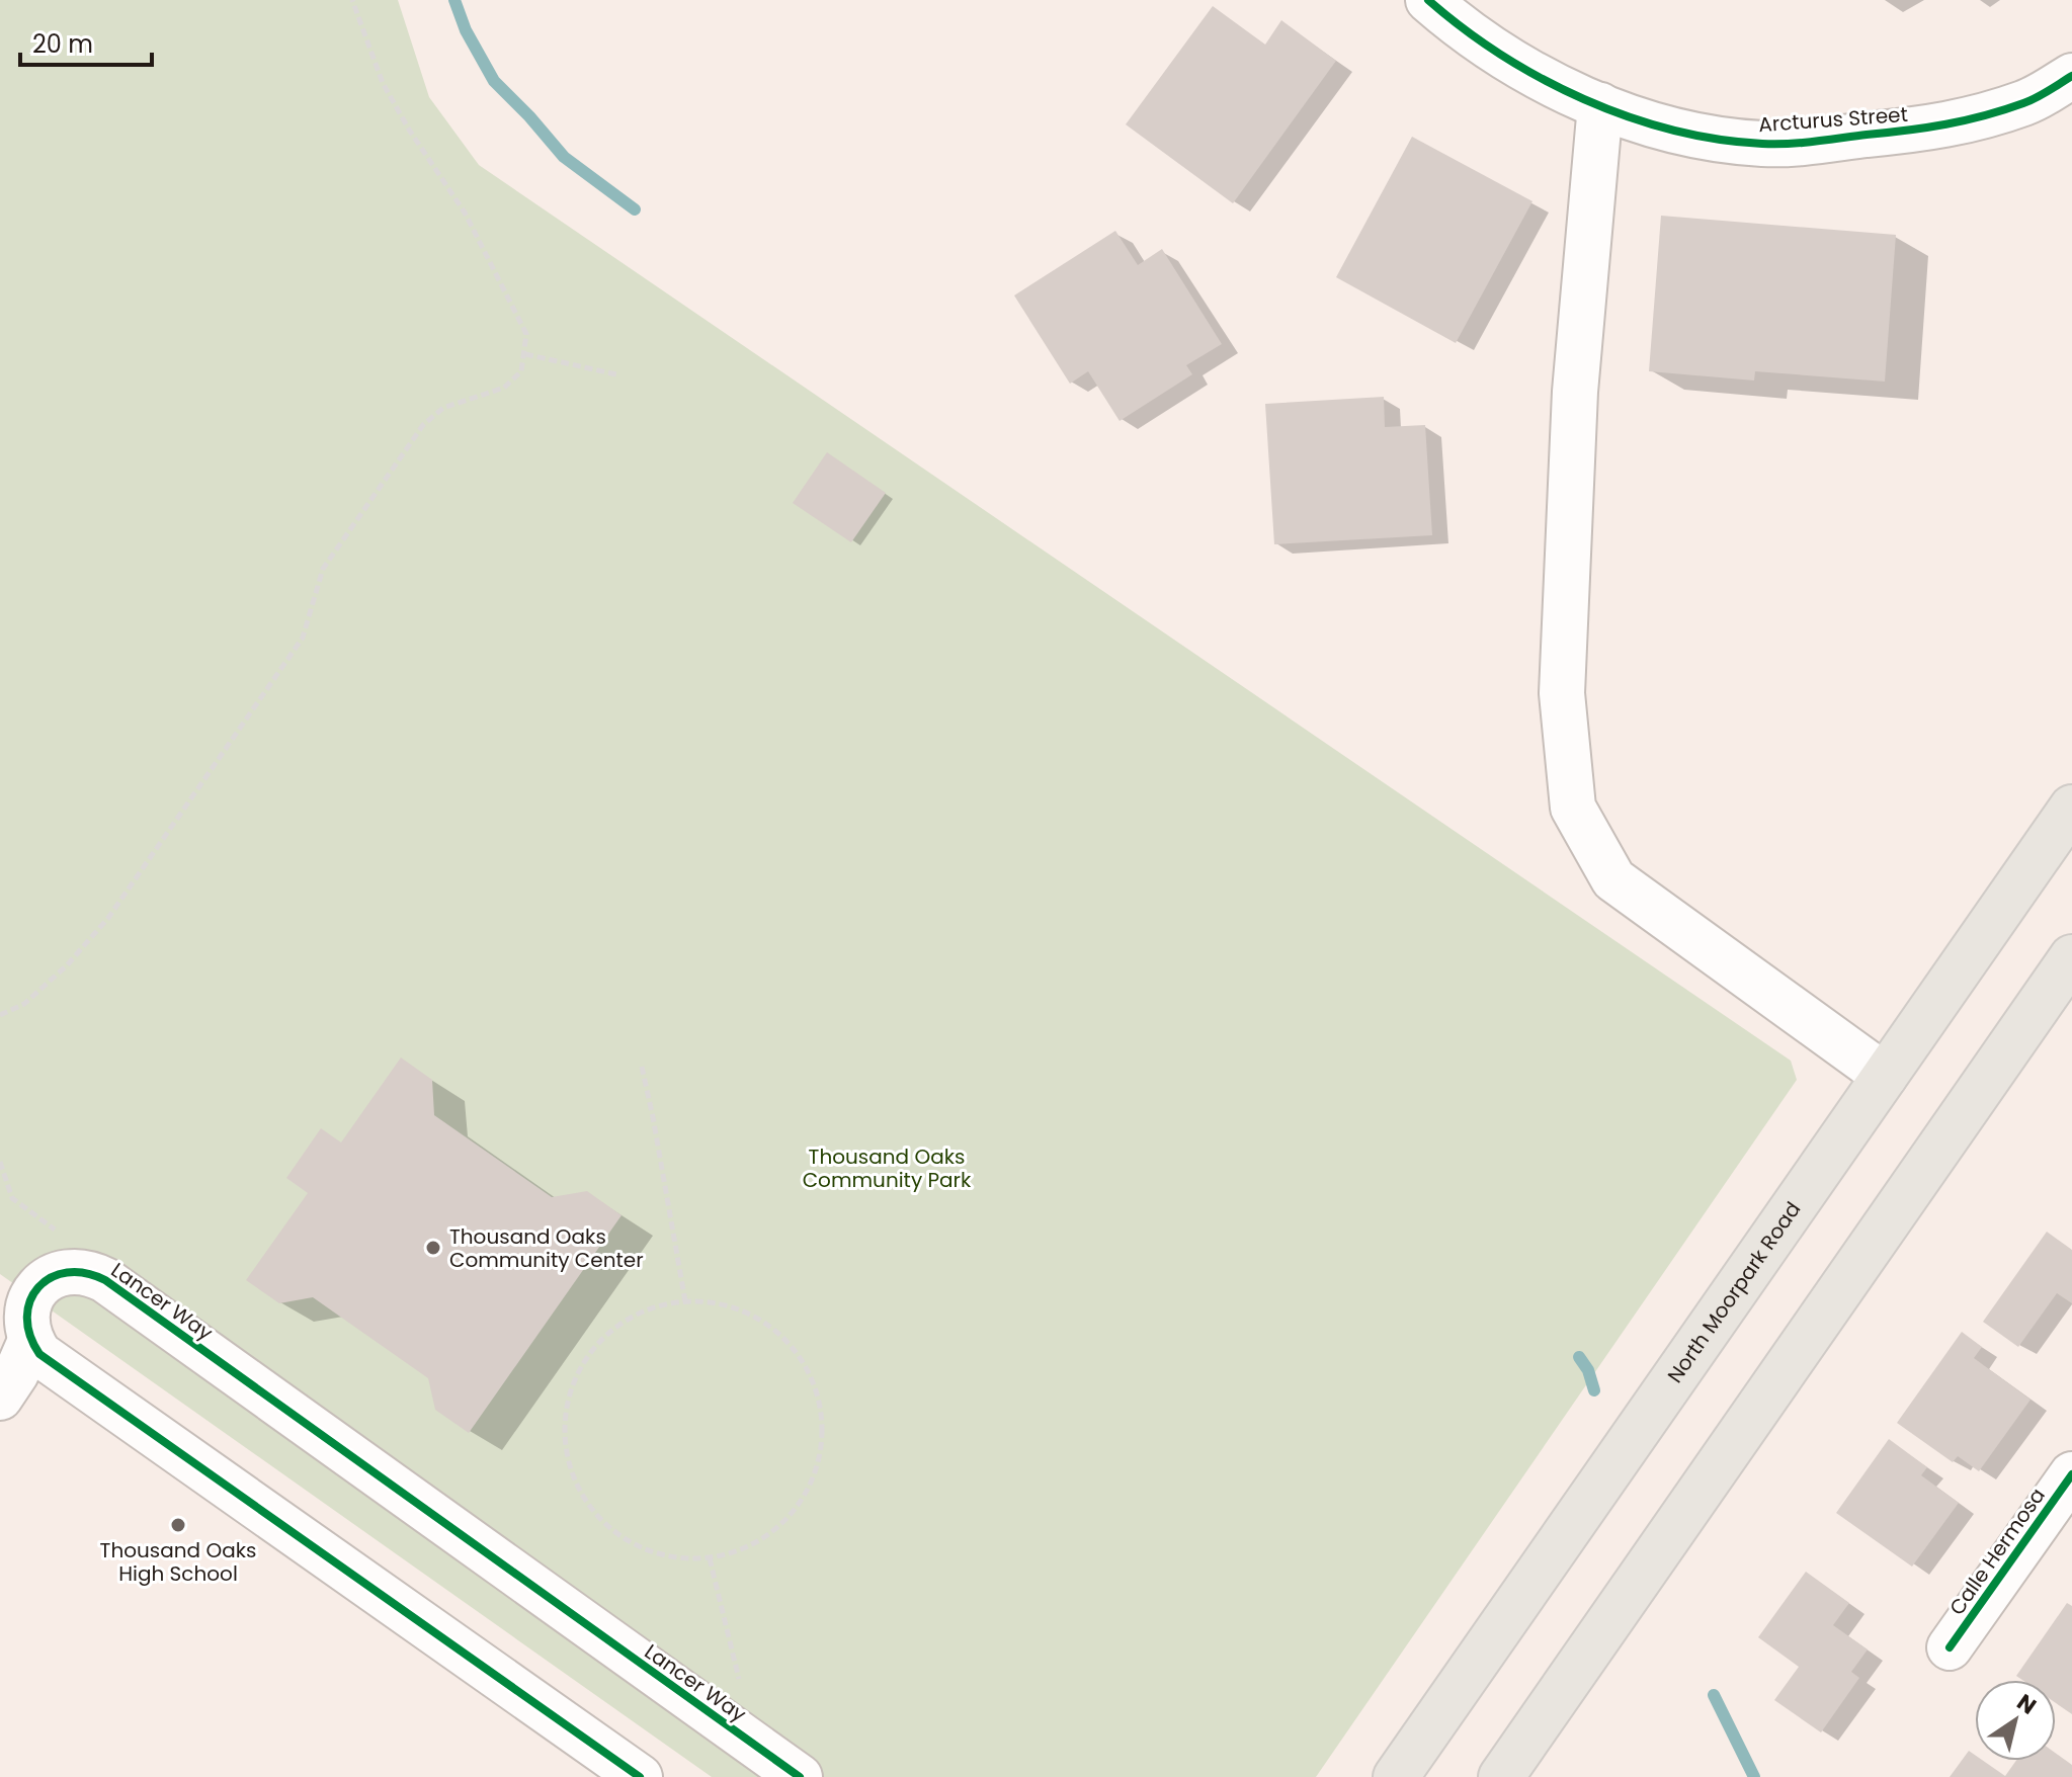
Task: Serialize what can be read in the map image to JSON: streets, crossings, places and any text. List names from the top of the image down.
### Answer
{
  "streets": {
    "main road": ["North Moorpark Road"],
    "street": ["Arcturus Street", "Lancer Way", "Calle Hermosa"]
  },
  "parks": ["Thousand Oaks Community Park"],
  "places": ["Thousand Oaks Community Center", "Thousand Oaks High School"],
  "scale_bar": "20 m",
  "north": "top right"
}
